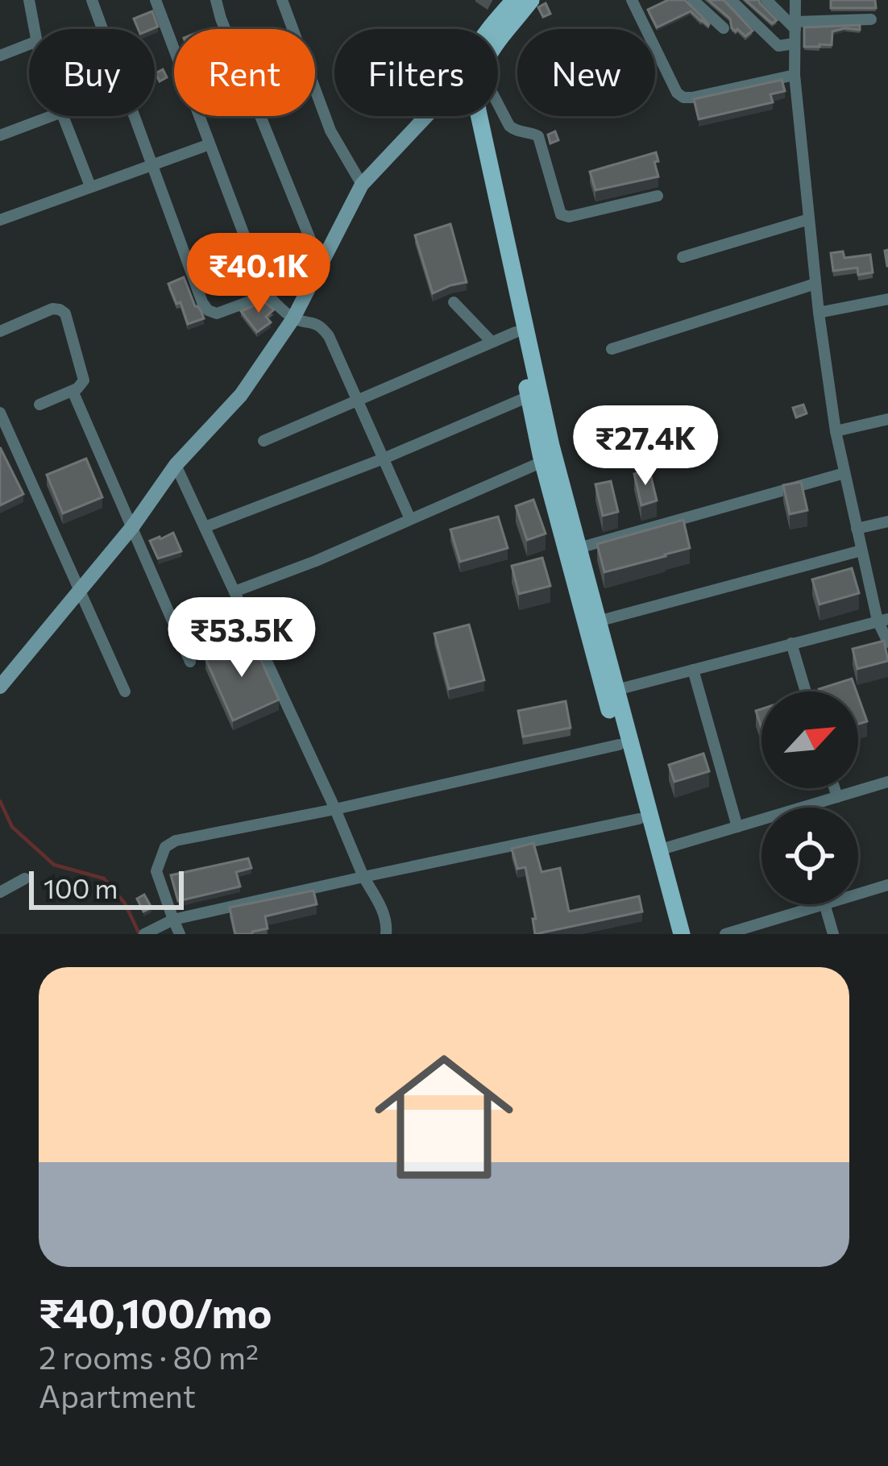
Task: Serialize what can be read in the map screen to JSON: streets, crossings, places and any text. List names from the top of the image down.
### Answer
{
  "scale_bar": "100 m",
  "north": "top right",
  "page": {
    "chip": [
      "Buy",
      "Rent",
      "Filters",
      "New"
    ],
    "price": ["₹40.1K", "₹27.4K", "₹53.5K"],
    "scale": "100 m",
    "list": [
      {
        "name": "₹40,100/mo",
        "note": "2 rooms · 80 m² · Apartment"
      }
    ]
  }
}
